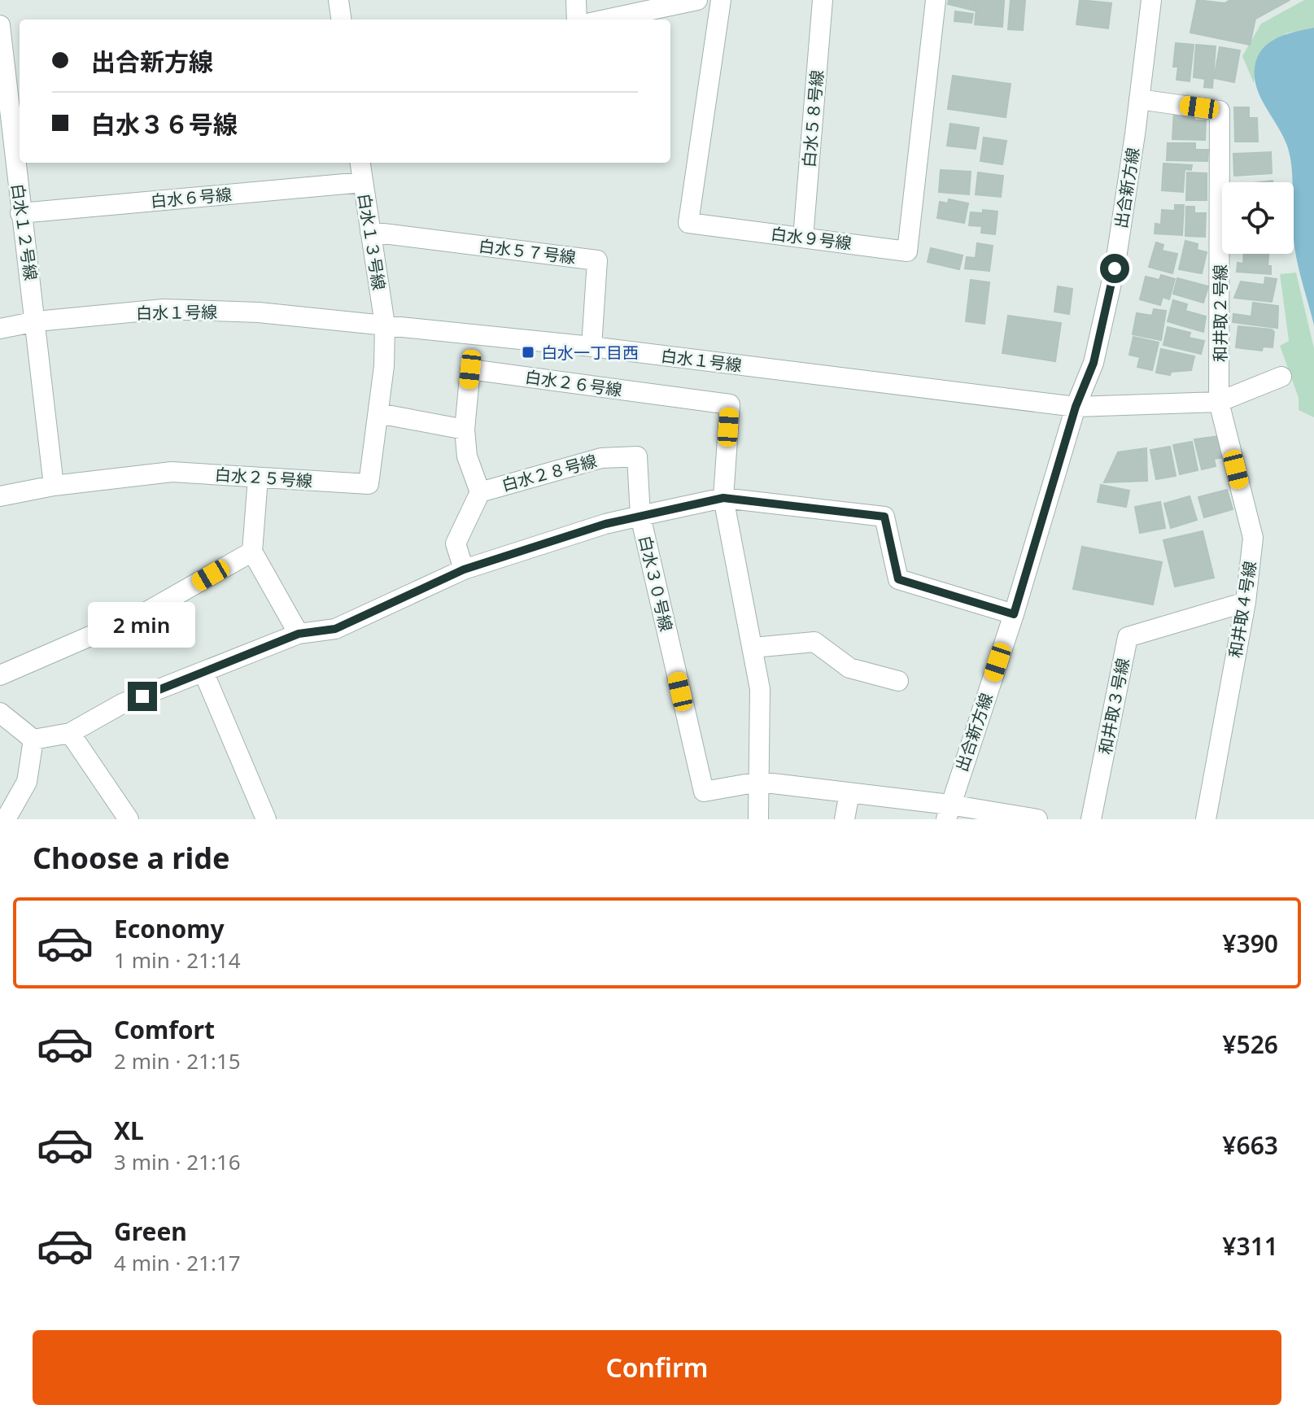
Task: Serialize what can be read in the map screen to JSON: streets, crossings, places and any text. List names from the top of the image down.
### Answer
{
  "streets": {
    "street": [
      "白水５８号線",
      "出合新方線",
      "白水６号線",
      "白水１２号線",
      "白水９号線",
      "白水１３号線",
      "白水５７号線",
      "白水１号線",
      "和井取２号線",
      "白水２６号線",
      "白水２８号線",
      "白水２５号線",
      "白水３０号線",
      "和井取４号線",
      "和井取３号線"
    ]
  },
  "crossings": [
    ["白水５８号線", "白水９号線"],
    ["出合新方線", "白水１号線"],
    ["出合新方線", "和井取２号線"],
    ["出合新方線", "白水３０号線"],
    ["白水６号線", "白水１２号線"],
    ["白水６号線", "白水１３号線"],
    ["白水１２号線", "白水１号線"],
    ["白水１２号線", "白水２５号線"],
    ["白水１３号線", "白水５７号線"],
    ["白水１３号線", "白水１号線"],
    ["白水１３号線", "白水２５号線"],
    ["白水５７号線", "白水１号線"],
    ["白水１号線", "和井取２号線"],
    ["白水１号線", "白水２５号線"],
    ["白水１号線", "和井取４号線"],
    ["和井取２号線", "和井取４号線"],
    ["白水２６号線", "白水３０号線"],
    ["白水２８号線", "白水３０号線"],
    ["和井取４号線", "和井取３号線"]
  ],
  "places": {
    "transit": ["白水一丁目西"]
  },
  "page": {
    "banner": ["出合新方線", "白水３６号線"],
    "bubble": "2 min",
    "heading": "Choose a ride",
    "list": [
      {
        "name": "Economy",
        "note": "1 min · 21:14",
        "value": "¥390"
      },
      {
        "name": "Comfort",
        "note": "2 min · 21:15",
        "value": "¥526"
      },
      {
        "name": "XL",
        "note": "3 min · 21:16",
        "value": "¥663"
      },
      {
        "name": "Green",
        "note": "4 min · 21:17",
        "value": "¥311"
      }
    ],
    "buttons": "Confirm"
  }
}
